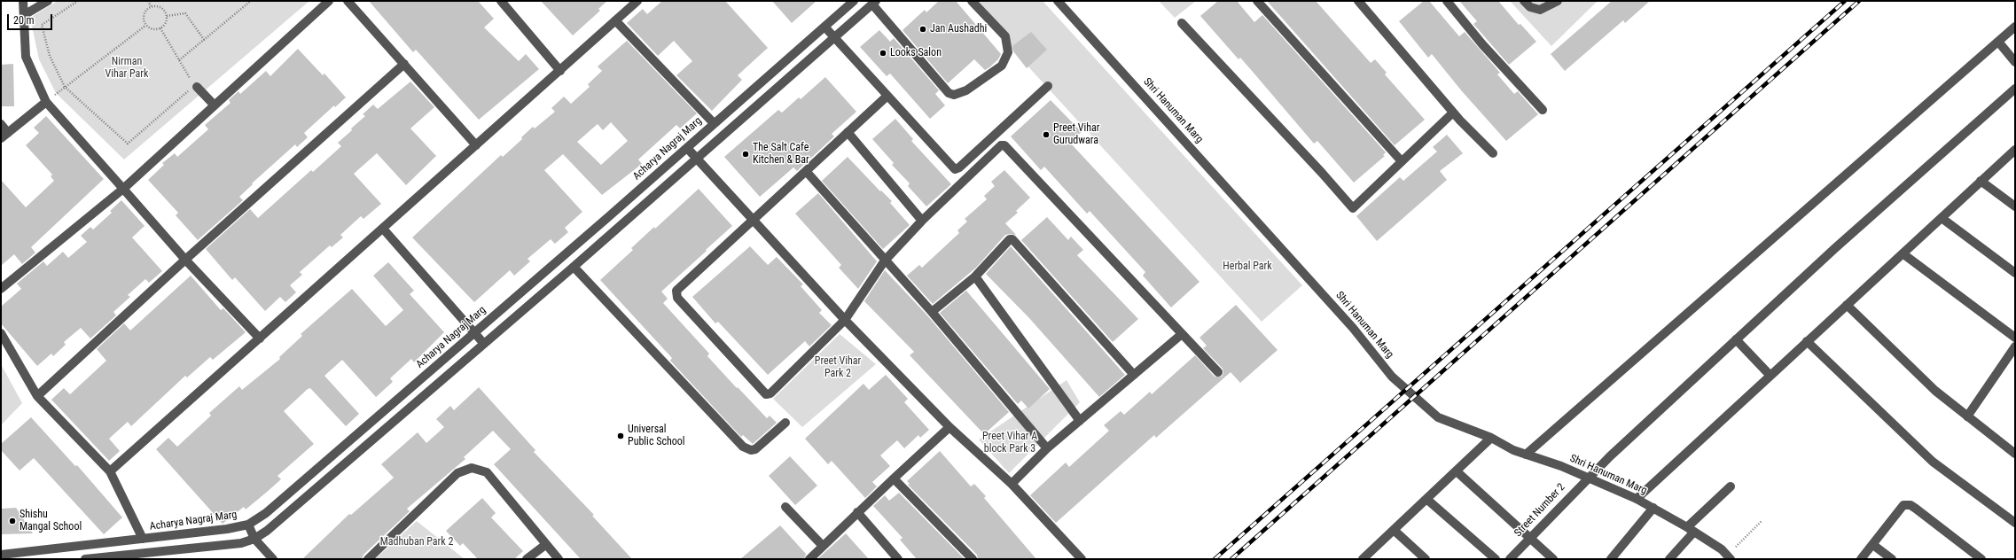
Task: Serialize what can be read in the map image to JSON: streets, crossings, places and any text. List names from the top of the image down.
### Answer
{
  "streets": {
    "street": ["Shri Hanuman Marg", "Acharya Nagraj Marg", "Street Number 2"]
  },
  "crossings": [
    ["Shri Hanuman Marg", "Street Number 2"]
  ],
  "parks": [
    "Nirman Vihar Park",
    "Herbal Park",
    "Preet Vihar Park 2",
    "Preet Vihar A block Park 3",
    "Madhuban Park 2"
  ],
  "places": [
    "Jan Aushadhi",
    "Looks Salon",
    "Preet Vihar Gurudwara",
    "The Salt Cafe Kitchen & Bar",
    "Universal Public School",
    "Shishu Mangal School"
  ],
  "scale_bar": "20 m"
}
